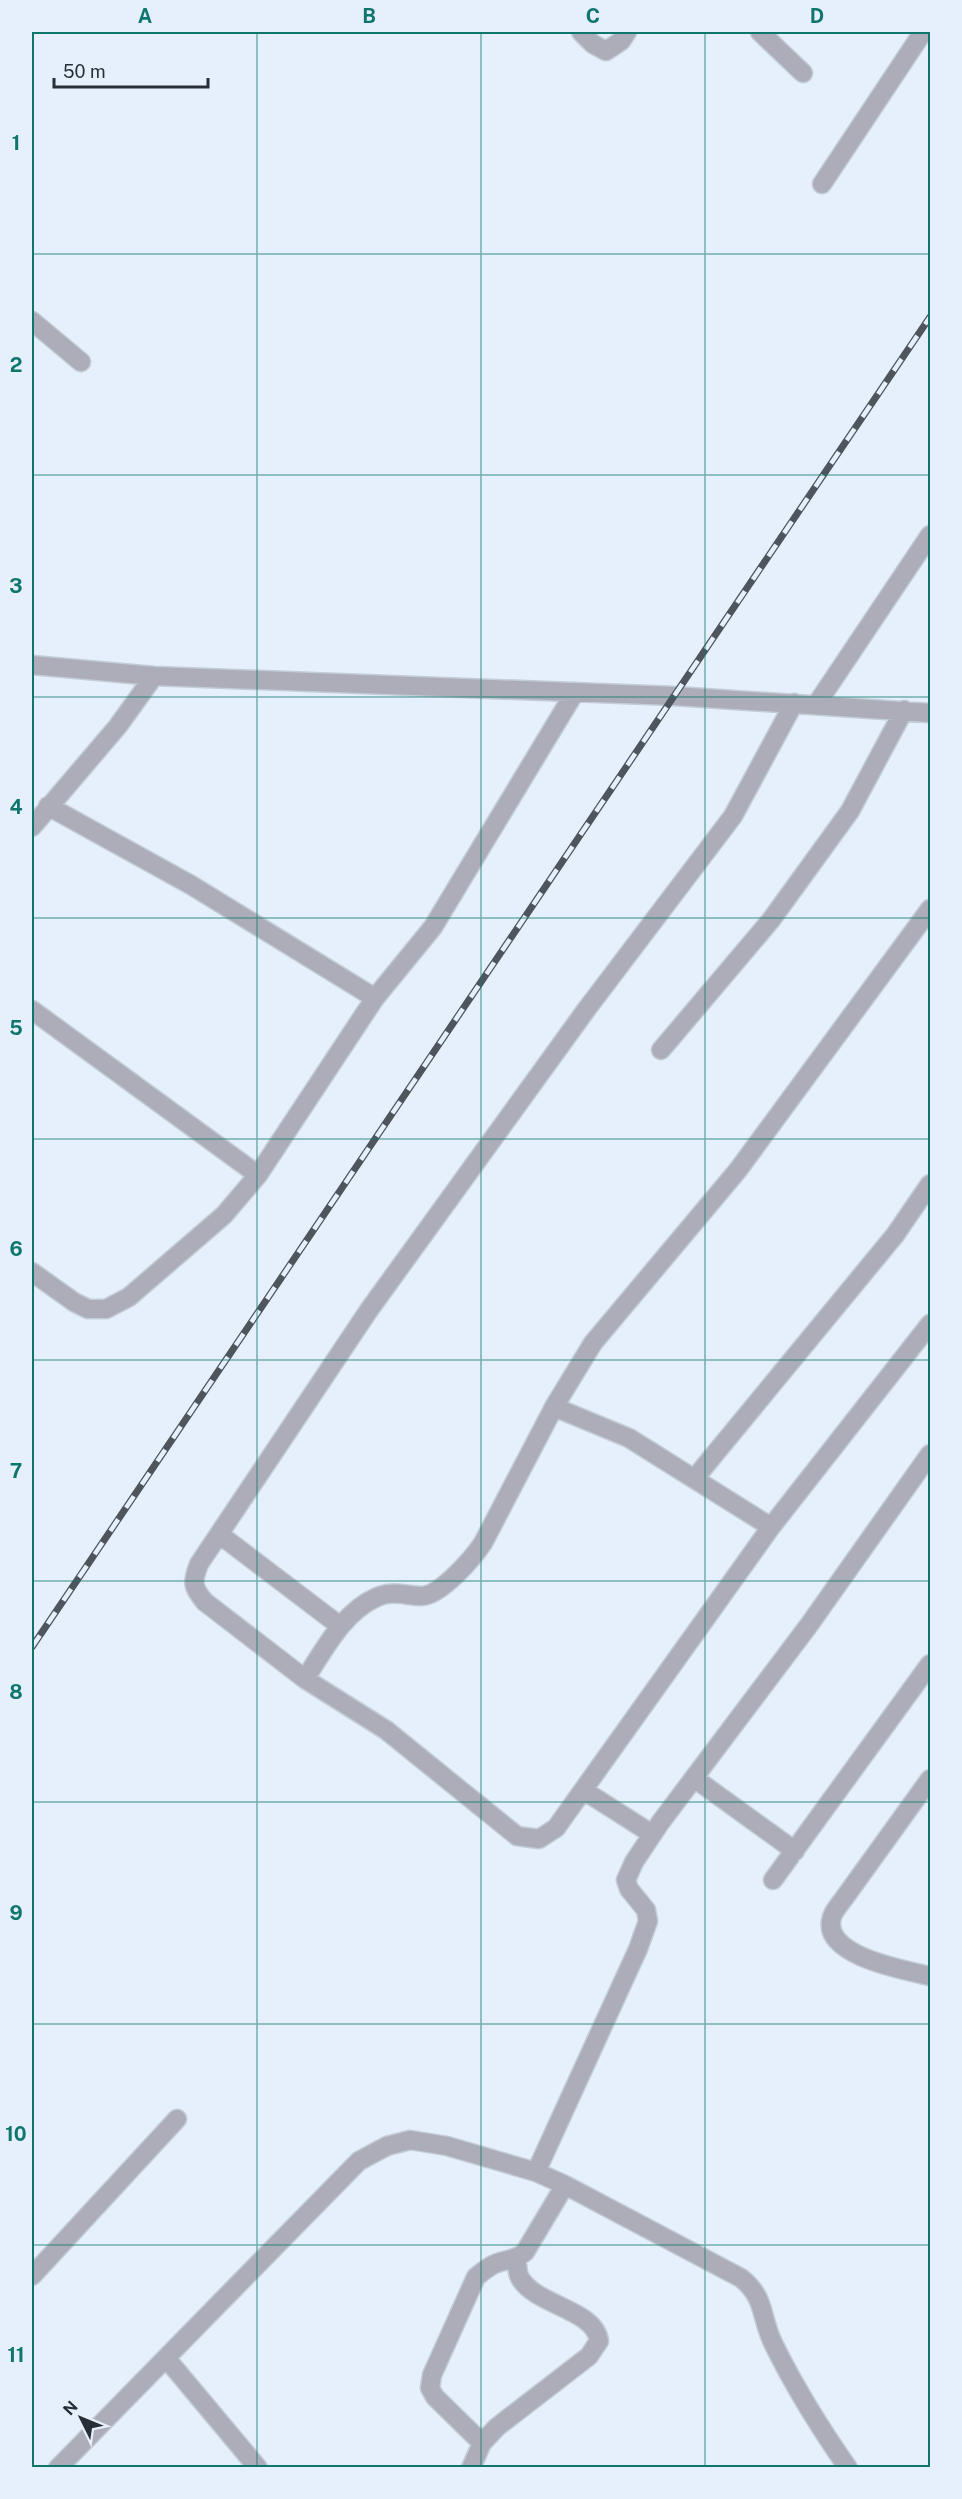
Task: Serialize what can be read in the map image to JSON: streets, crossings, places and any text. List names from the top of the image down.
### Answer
{
  "scale_bar": "50 m",
  "north": "top left",
  "grid": {
    "columns": [
      "A",
      "B",
      "C",
      "D"
    ],
    "rows": [
      "1",
      "2",
      "3",
      "4",
      "5",
      "6",
      "7",
      "8",
      "9",
      "10",
      "11"
    ]
  }
}
